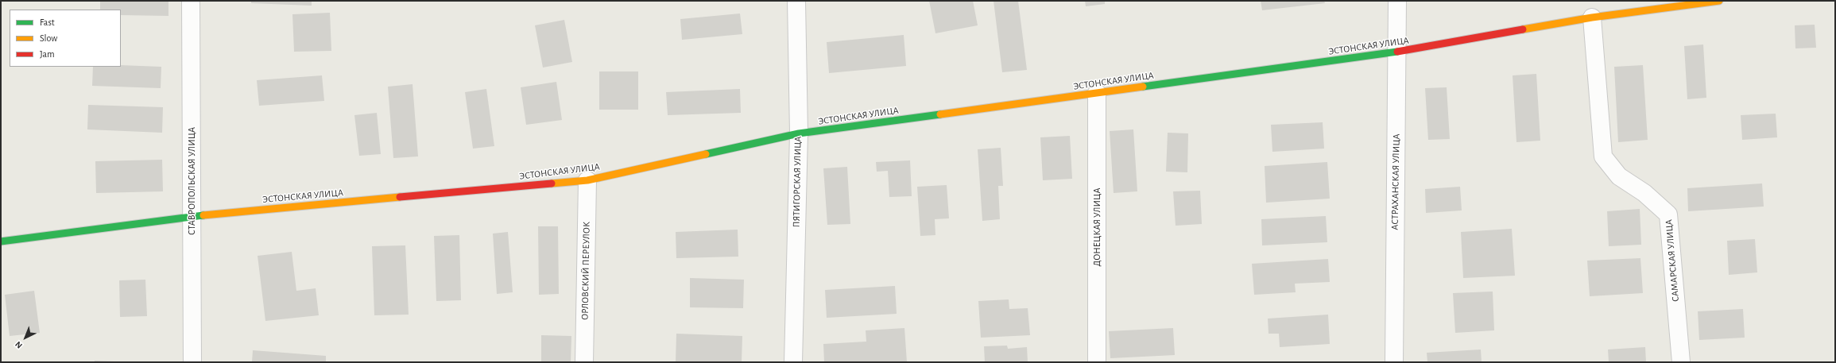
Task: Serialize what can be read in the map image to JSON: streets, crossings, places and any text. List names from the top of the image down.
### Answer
{
  "streets": {
    "street": [
      "ЭСТОНСКАЯ УЛИЦА",
      "СТАВРОПОЛЬСКАЯ УЛИЦА",
      "ПЯТИГОРСКАЯ УЛИЦА",
      "АСТРАХАНСКАЯ УЛИЦА",
      "ДОНЕЦКАЯ УЛИЦА",
      "САМАРСКАЯ УЛИЦА",
      "ОРЛОВСКИЙ ПЕРЕУЛОК"
    ]
  },
  "crossings": [
    ["ЭСТОНСКАЯ УЛИЦА", "СТАВРОПОЛЬСКАЯ УЛИЦА"],
    ["ЭСТОНСКАЯ УЛИЦА", "ПЯТИГОРСКАЯ УЛИЦА"],
    ["ЭСТОНСКАЯ УЛИЦА", "АСТРАХАНСКАЯ УЛИЦА"],
    ["ЭСТОНСКАЯ УЛИЦА", "ДОНЕЦКАЯ УЛИЦА"],
    ["ЭСТОНСКАЯ УЛИЦА", "САМАРСКАЯ УЛИЦА"],
    ["ЭСТОНСКАЯ УЛИЦА", "ОРЛОВСКИЙ ПЕРЕУЛОК"]
  ],
  "legend": ["Fast", "Slow", "Jam"],
  "north": "bottom left"
}
